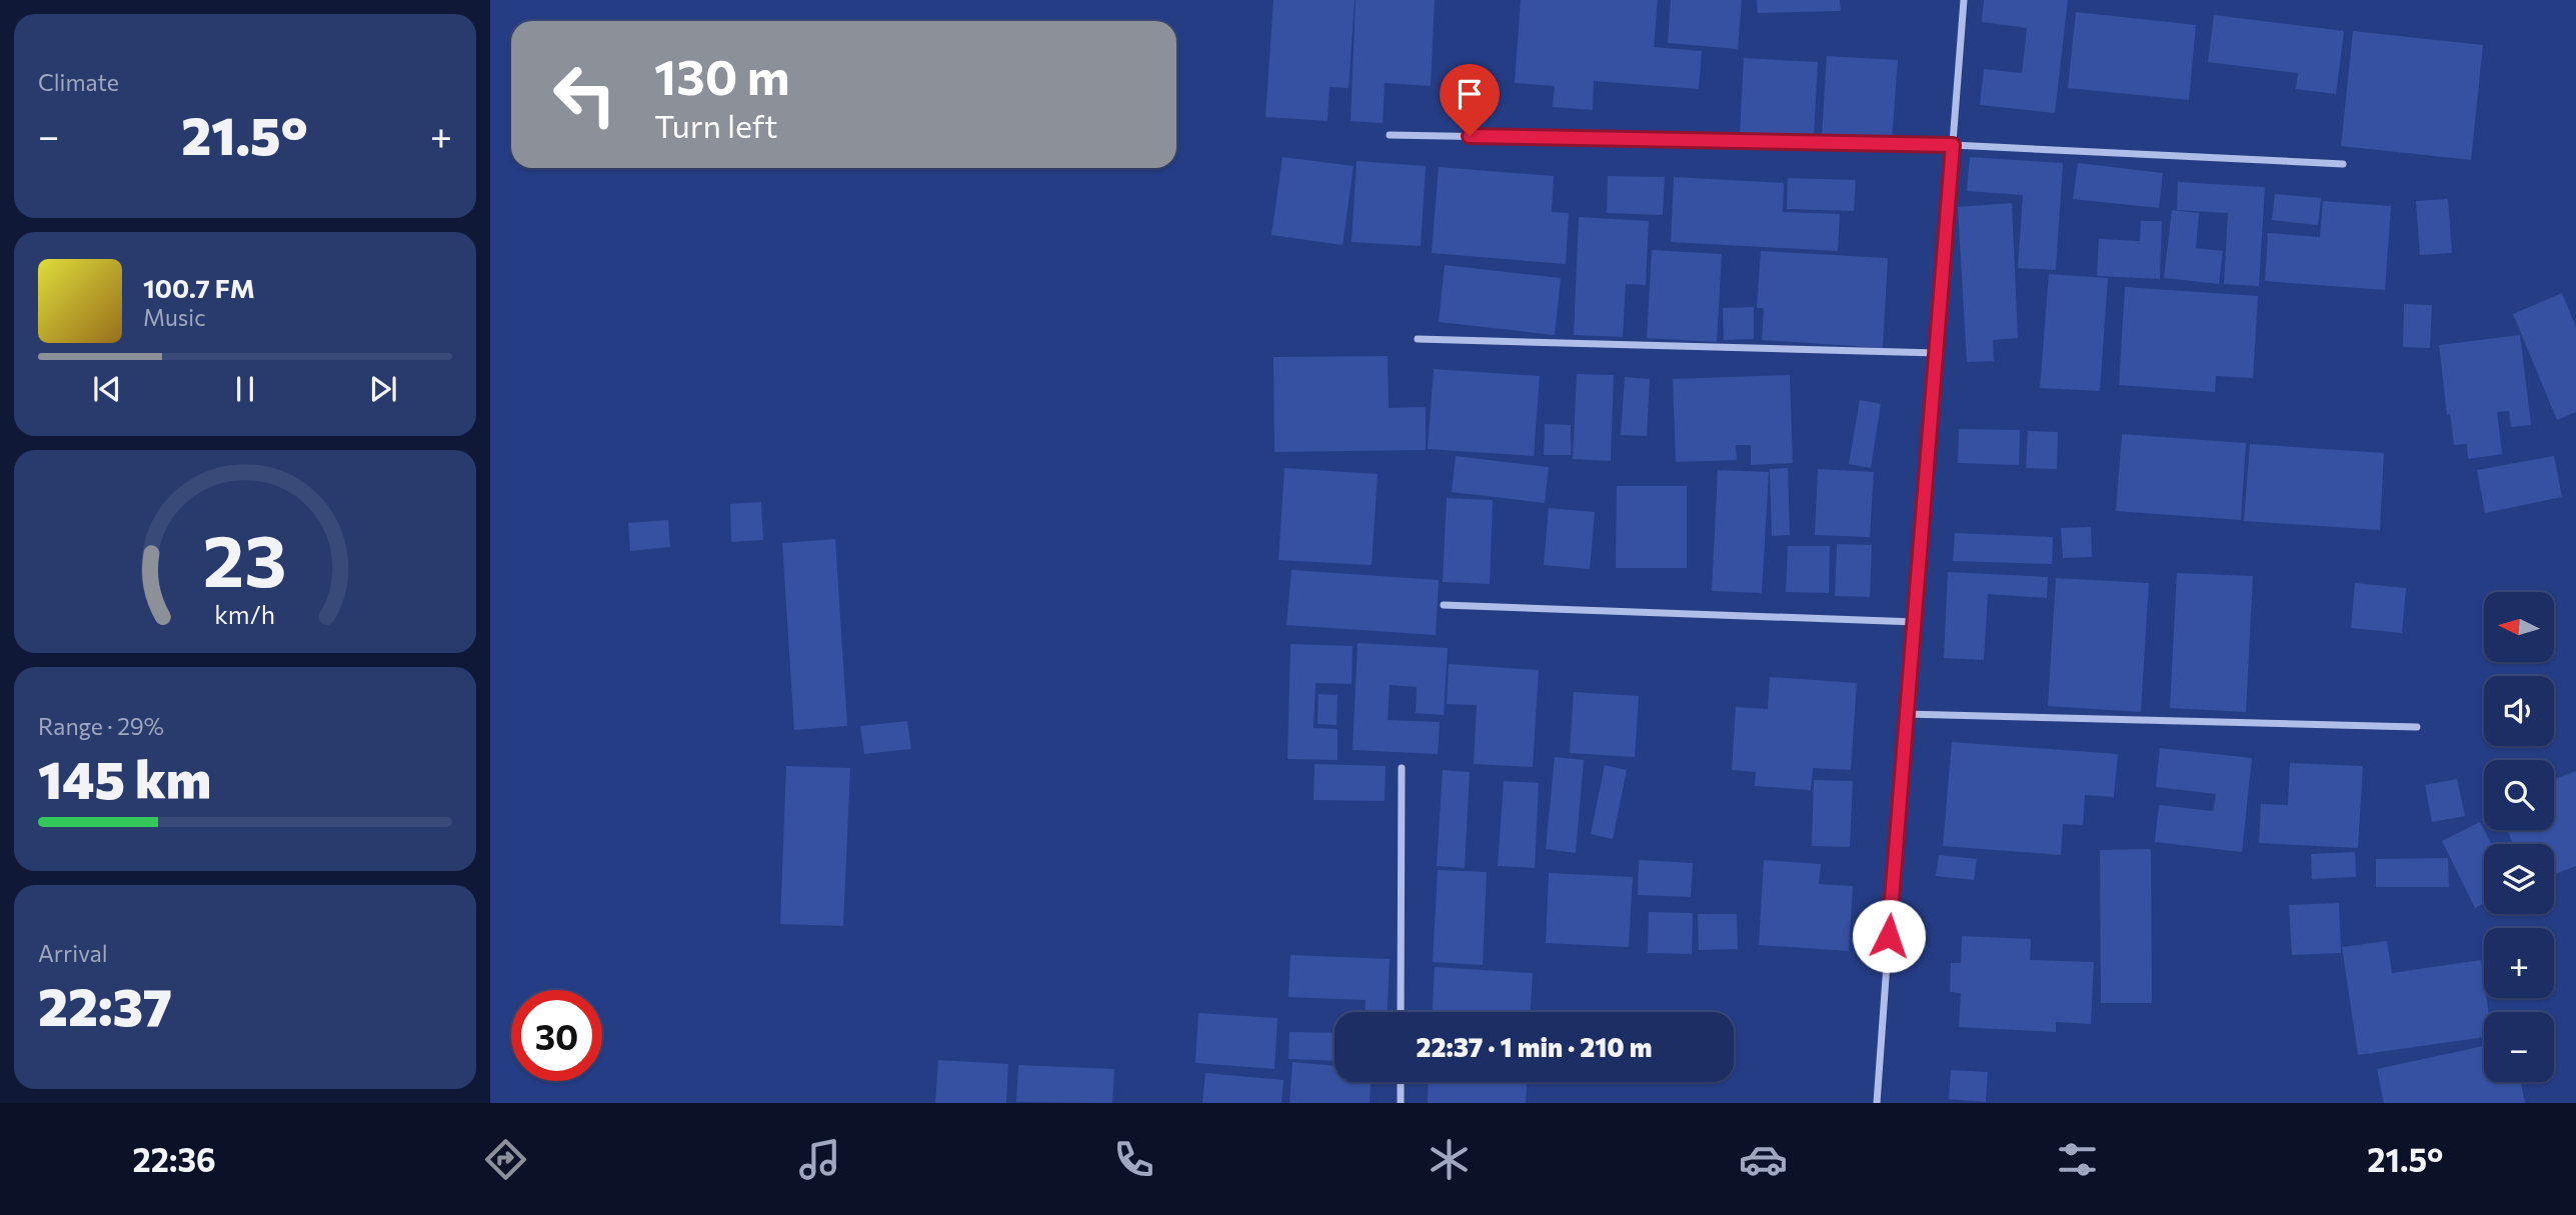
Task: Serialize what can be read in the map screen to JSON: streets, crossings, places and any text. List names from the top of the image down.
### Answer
{
  "north": "left",
  "page": {
    "tile": [
      "Climate",
      ["Range · 29%", "145 km"],
      ["Arrival", "22:37"]
    ],
    "turn": ["130 m", "Turn left"],
    "heat": ["−", "21.5°", "+"],
    "song": ["100.7 FM", "Music"],
    "map_buttons": ["+", "−"],
    "limit": "30",
    "trip": "22:37 · 1 min · 210 m",
    "tabs": ["22:36", "21.5°"],
    "gauge": ["23", "km/h"]
  }
}
